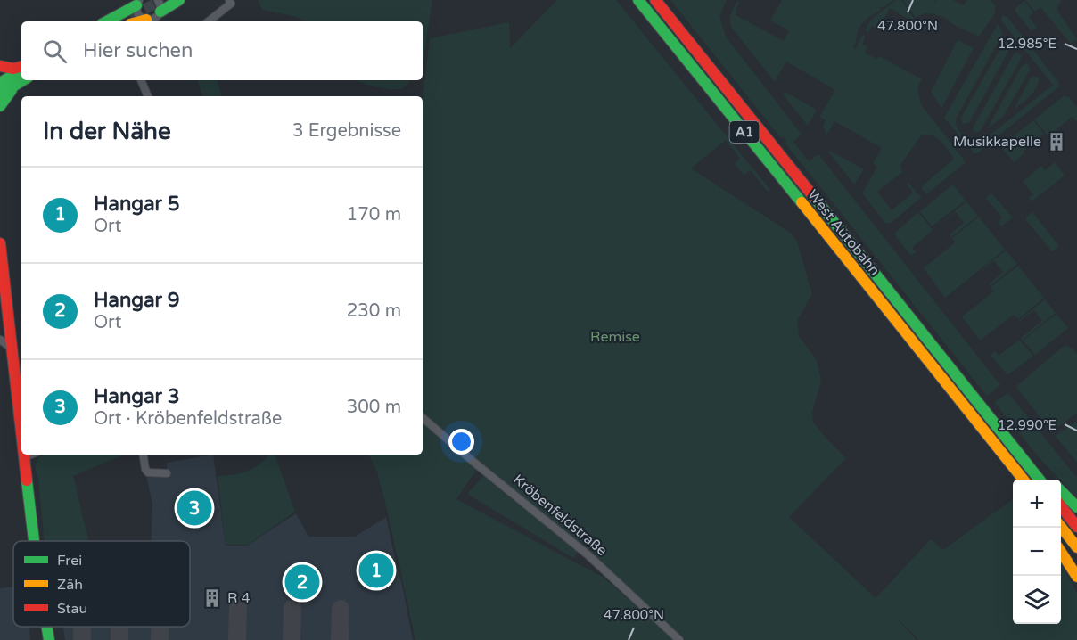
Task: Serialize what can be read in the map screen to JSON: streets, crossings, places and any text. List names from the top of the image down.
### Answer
{
  "streets": {
    "main road": ["A1", "West Autobahn"],
    "street": ["Kröbenfeldstraße"]
  },
  "parks": ["Remise"],
  "places": {
    "building": ["Musikkapelle", "R 4"]
  },
  "legend": ["Frei", "Zäh", "Stau"],
  "page": {
    "search": "Hier suchen",
    "heading": ["In der Nähe", "3 Ergebnisse"],
    "list": [
      {
        "mark": "1",
        "name": "Hangar 5",
        "note": "Ort",
        "value": "170 m"
      },
      {
        "mark": "2",
        "name": "Hangar 9",
        "note": "Ort",
        "value": "230 m"
      },
      {
        "mark": "3",
        "name": "Hangar 3",
        "note": "Ort · Kröbenfeldstraße",
        "value": "300 m"
      }
    ],
    "map_buttons": ["+", "−"],
    "pins": ["3", "1", "2"]
  },
  "coordinates": ["47.800°N", "12.985°E", "12.990°E"]
}
